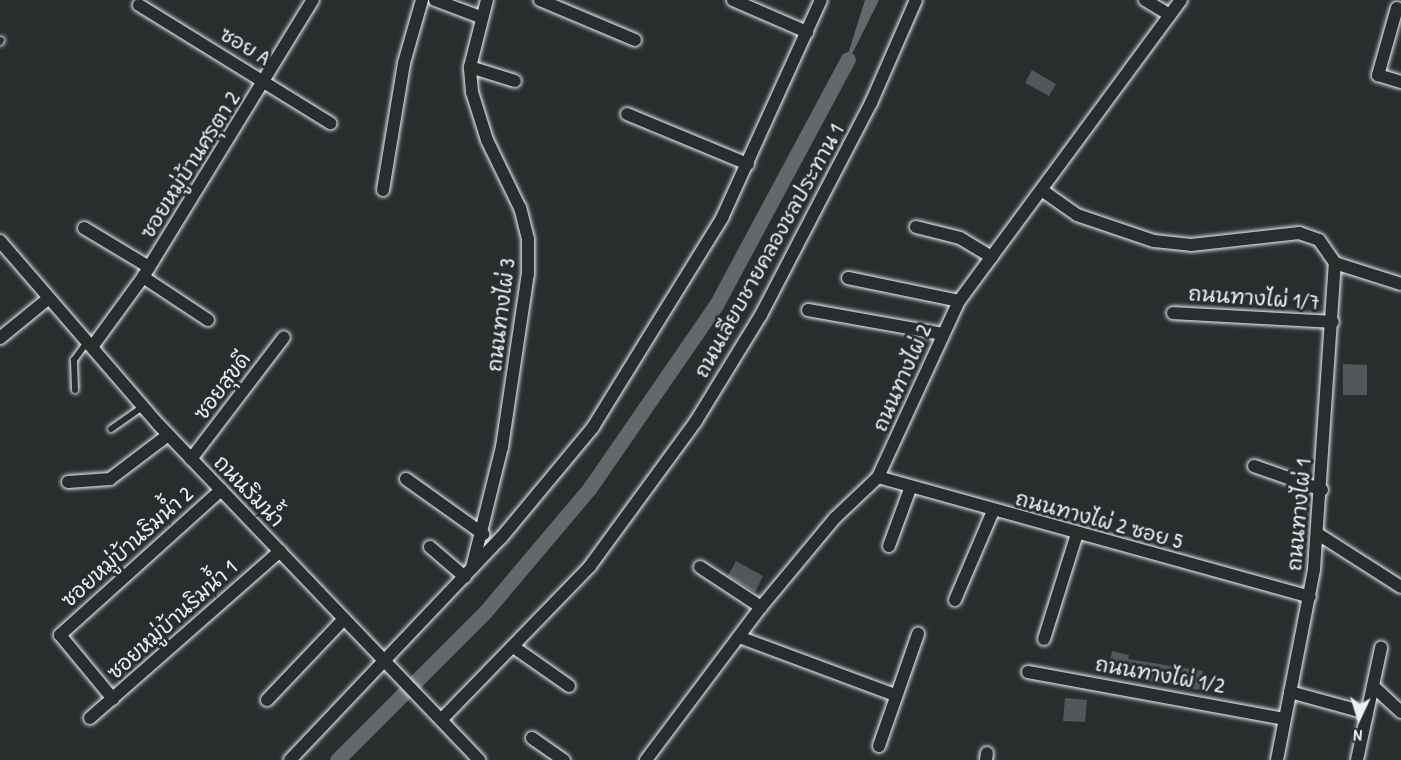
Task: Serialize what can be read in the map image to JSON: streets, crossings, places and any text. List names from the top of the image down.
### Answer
{
  "streets": {
    "street": [
      "ซอย A",
      "ซอยหมู่บ้านศรุตา 2",
      "ถนนเลียบชายคลองชลประทาน 1",
      "ถนนทางไผ่ 1/7",
      "ถนนทางไผ่ 3",
      "ถนนทางไผ่ 2",
      "ซอยสุขดี",
      "ถนนริมน้ำ",
      "ถนนทางไผ่ 1",
      "ถนนทางไผ่ 2 ซอย 5",
      "ซอยหมู่บ้านริมน้ำ 2",
      "ซอยหมู่บ้านริมน้ำ 1",
      "ถนนทางไผ่ 1/2"
    ]
  },
  "crossings": [
    ["ซอย A", "ซอยหมู่บ้านศรุตา 2"],
    ["ซอยหมู่บ้านศรุตา 2", "ถนนริมน้ำ"],
    ["ถนนเลียบชายคลองชลประทาน 1", "ถนนริมน้ำ"],
    ["ถนนทางไผ่ 1/7", "ถนนทางไผ่ 1"],
    ["ถนนทางไผ่ 2", "ถนนทางไผ่ 2 ซอย 5"],
    ["ซอยสุขดี", "ถนนริมน้ำ"],
    ["ถนนริมน้ำ", "ซอยหมู่บ้านริมน้ำ 2"],
    ["ถนนริมน้ำ", "ซอยหมู่บ้านริมน้ำ 1"],
    ["ถนนทางไผ่ 1", "ถนนทางไผ่ 2 ซอย 5"],
    ["ถนนทางไผ่ 1", "ถนนทางไผ่ 1/2"],
    ["ซอยหมู่บ้านริมน้ำ 2", "ซอยหมู่บ้านริมน้ำ 1"]
  ],
  "north": "bottom"
}
